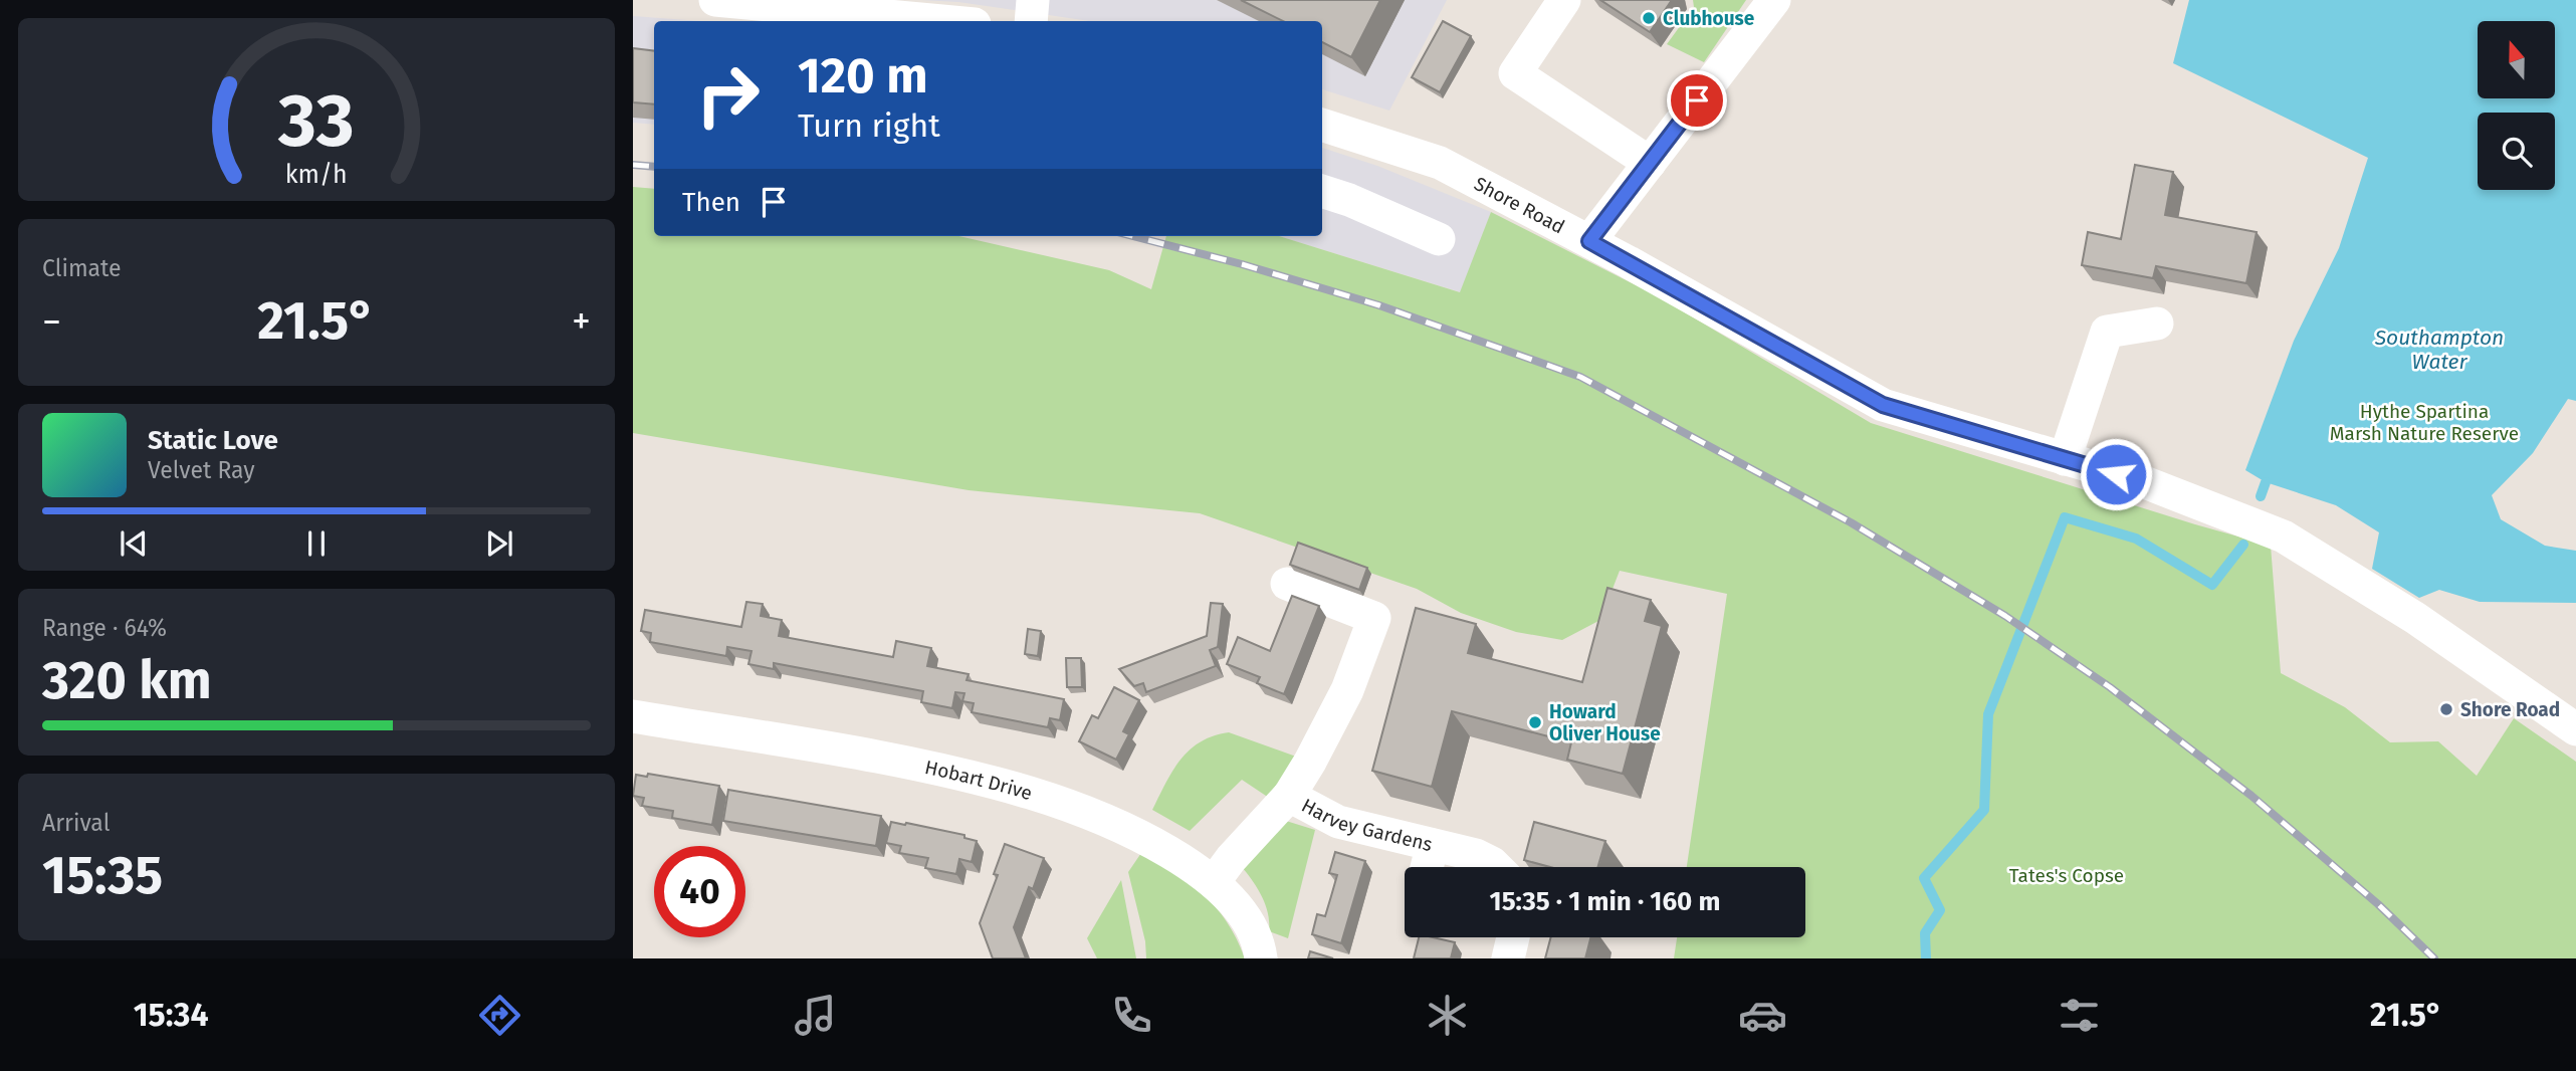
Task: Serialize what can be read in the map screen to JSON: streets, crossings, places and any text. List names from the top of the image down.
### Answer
{
  "streets": {
    "street": ["Shore Road", "Hobart Drive", "Harvey Gardens"]
  },
  "crossings": [
    ["Hobart Drive", "Harvey Gardens"]
  ],
  "water": ["Southampton Water"],
  "parks": ["Hythe Spartina Marsh Nature Reserve", "Tates's Copse"],
  "places": ["Clubhouse", "Shore Road", "Howard Oliver House"],
  "north": "top",
  "page": {
    "turn": ["120 m", "Turn right"],
    "then": "Then",
    "tile": [
      "Climate",
      ["Range · 64%", "320 km"],
      ["Arrival", "15:35"]
    ],
    "heat": ["−", "21.5°", "+"],
    "song": ["Static Love", "Velvet Ray"],
    "limit": "40",
    "trip": "15:35 · 1 min · 160 m",
    "tabs": ["15:34", "21.5°"],
    "gauge": ["33", "km/h"]
  }
}
